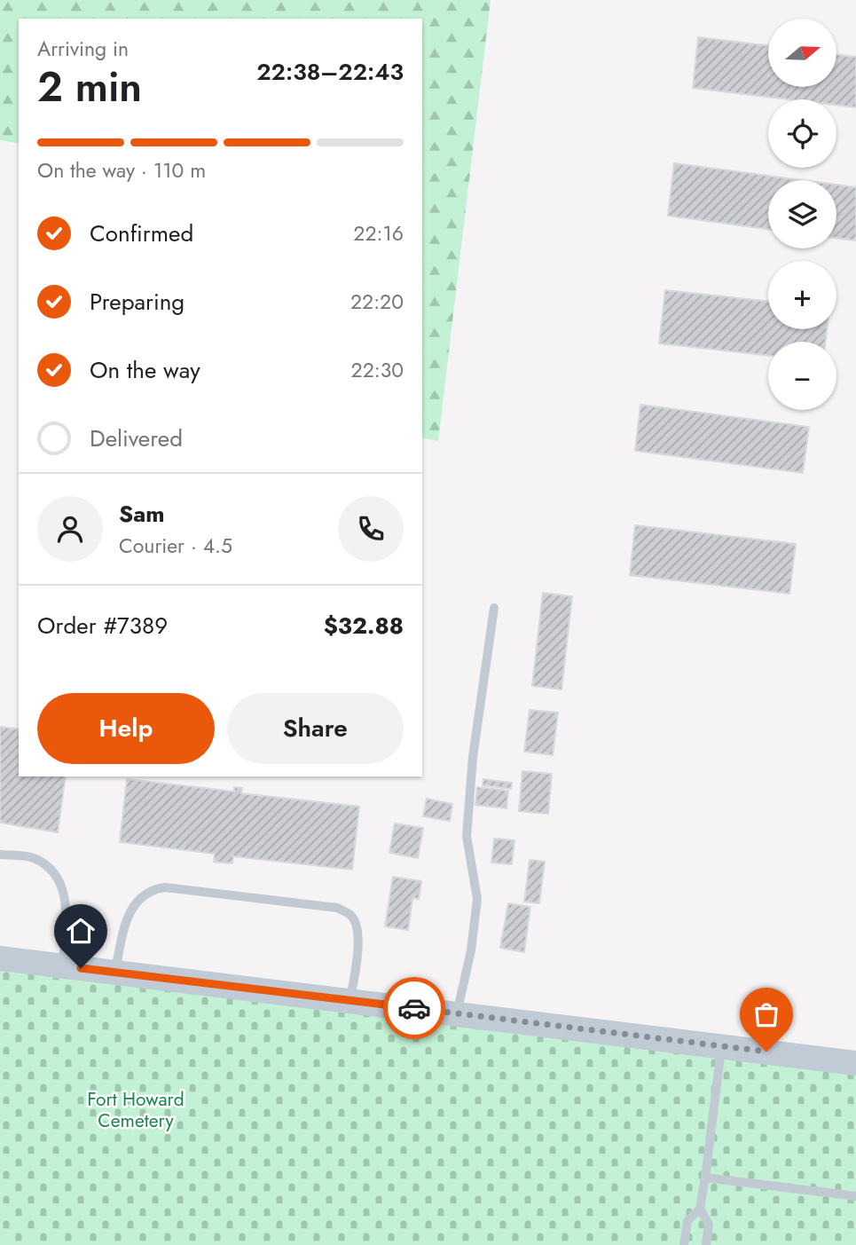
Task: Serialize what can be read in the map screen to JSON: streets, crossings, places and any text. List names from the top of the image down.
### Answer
{
  "parks": ["Fort Howard Cemetery"],
  "north": "right",
  "page": {
    "map_buttons": ["+", "−"],
    "heading": ["2 min", "Arriving in", "22:38–22:43"],
    "panel": [
      "Sam",
      "Courier · 4.5",
      "Order #7389",
      "$32.88"
    ],
    "bar": "On the way · 110 m",
    "list": [
      ["Confirmed", "22:16"],
      ["Preparing", "22:20"],
      ["On the way", "22:30"],
      "Delivered"
    ],
    "buttons": ["Help", "Share"]
  }
}
